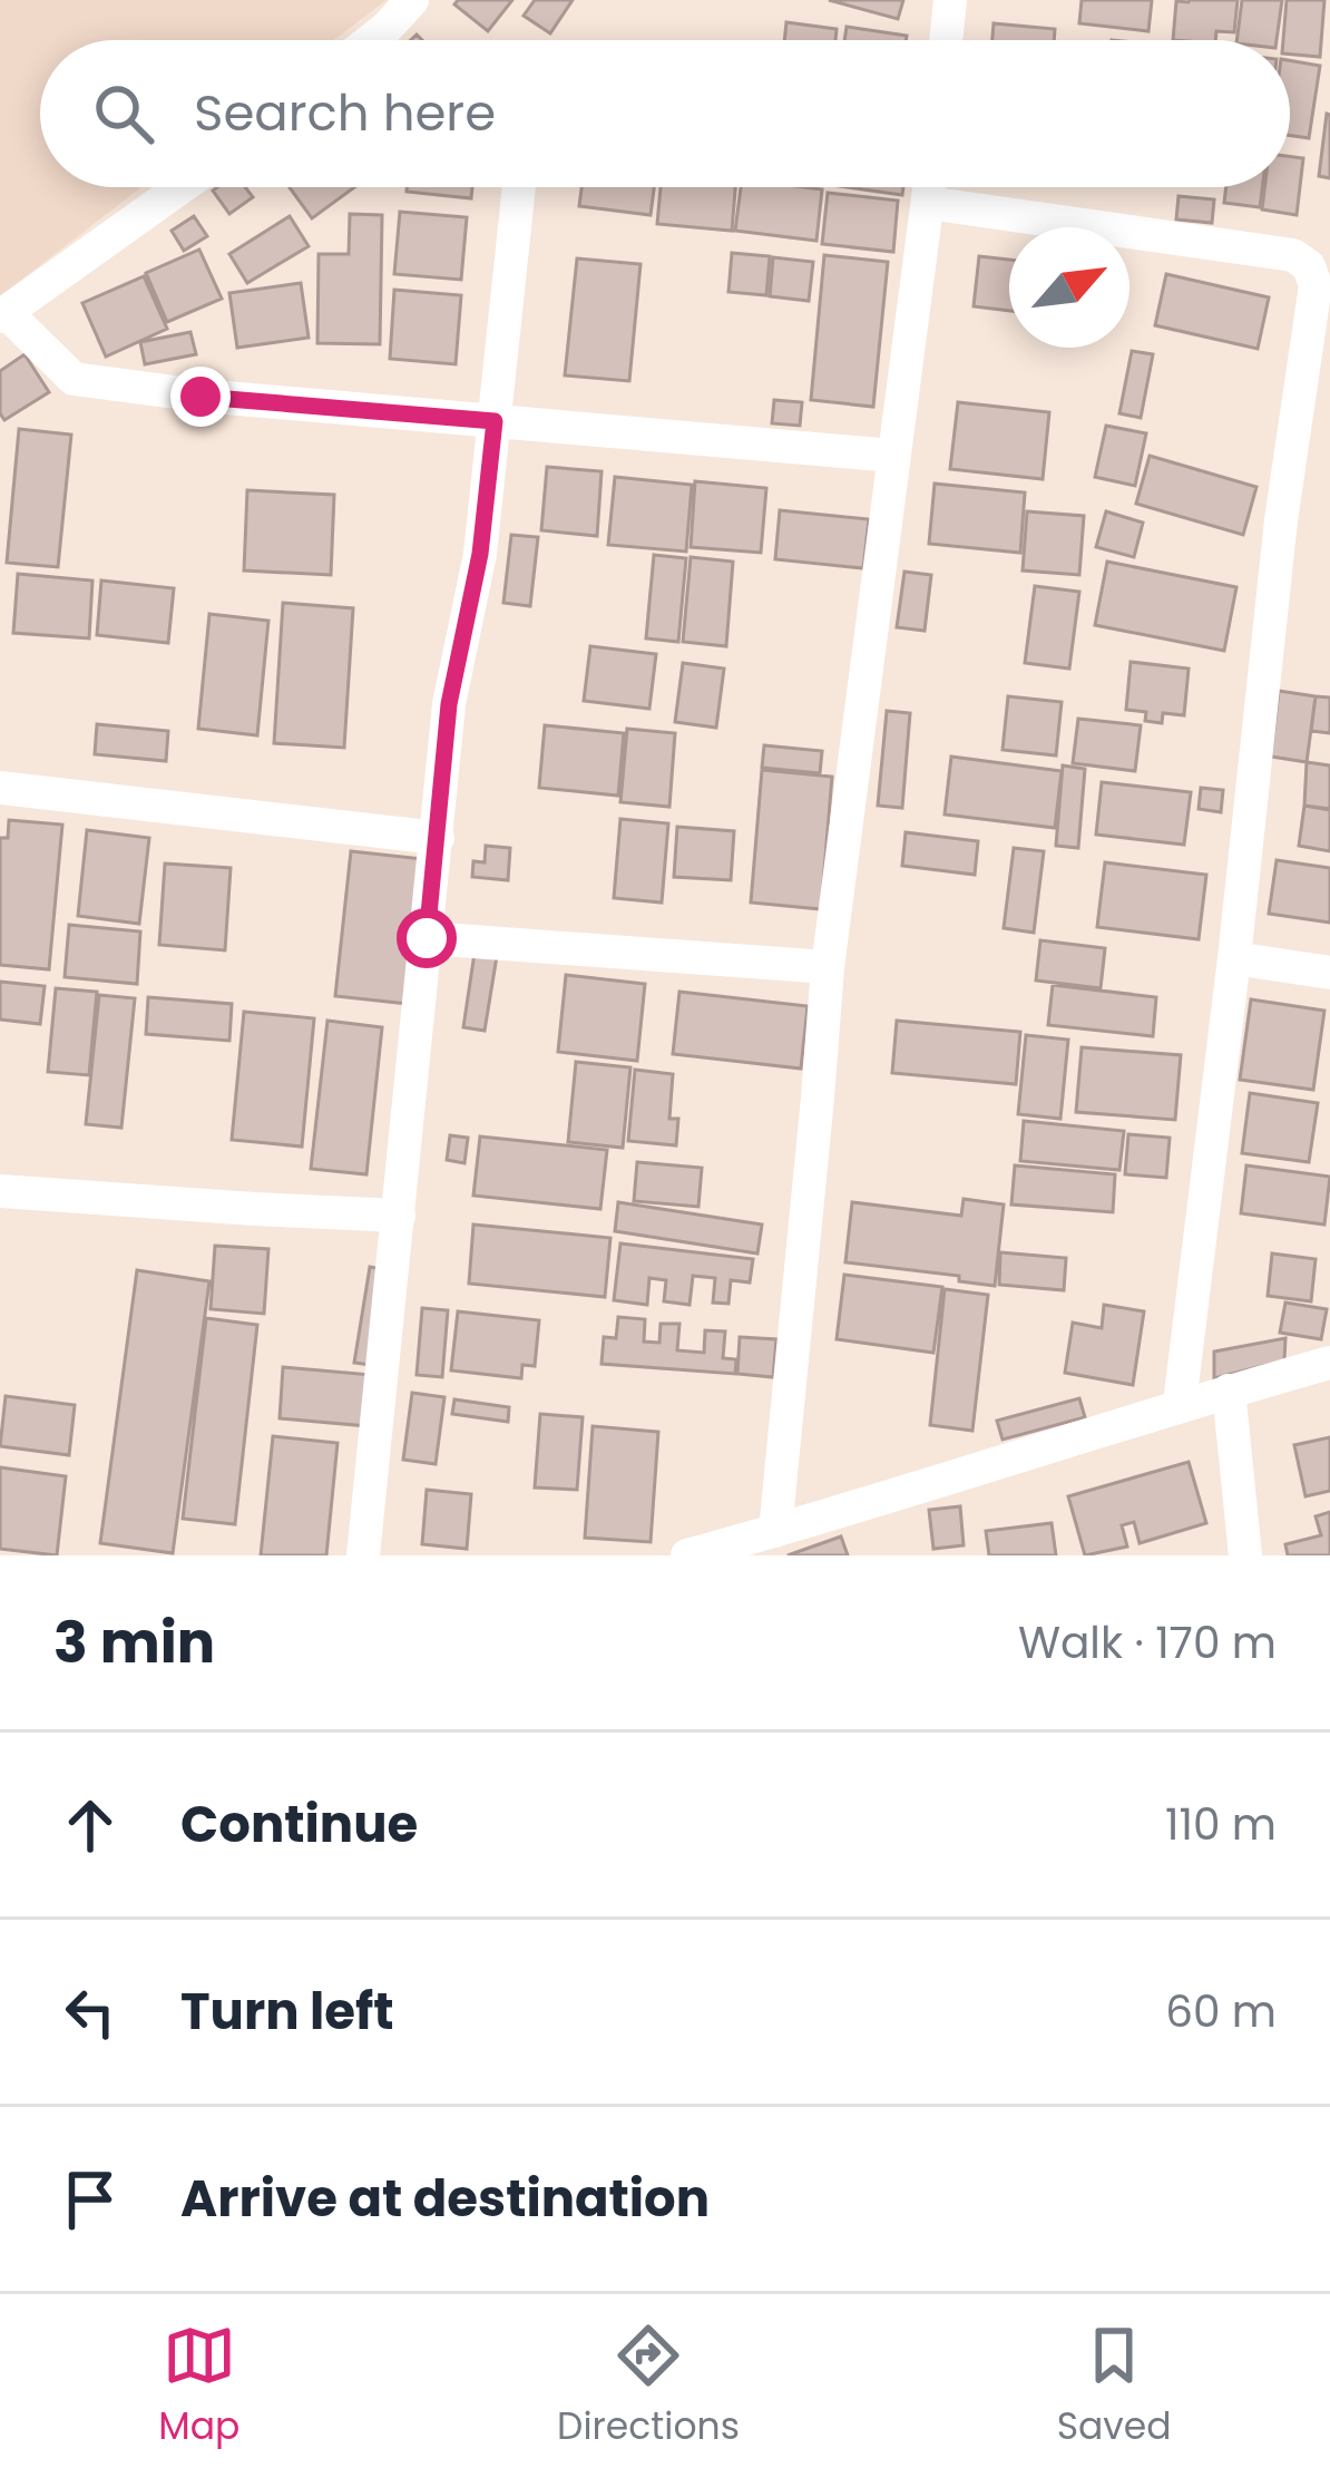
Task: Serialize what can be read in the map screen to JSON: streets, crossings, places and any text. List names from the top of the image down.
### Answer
{
  "north": "top right",
  "page": {
    "search": "Search here",
    "heading": ["3 min", "Walk · 170 m"],
    "list": [
      ["Continue", "110 m"],
      ["Turn left", "60 m"],
      "Arrive at destination"
    ],
    "nav": ["Map", "Directions", "Saved"]
  }
}
